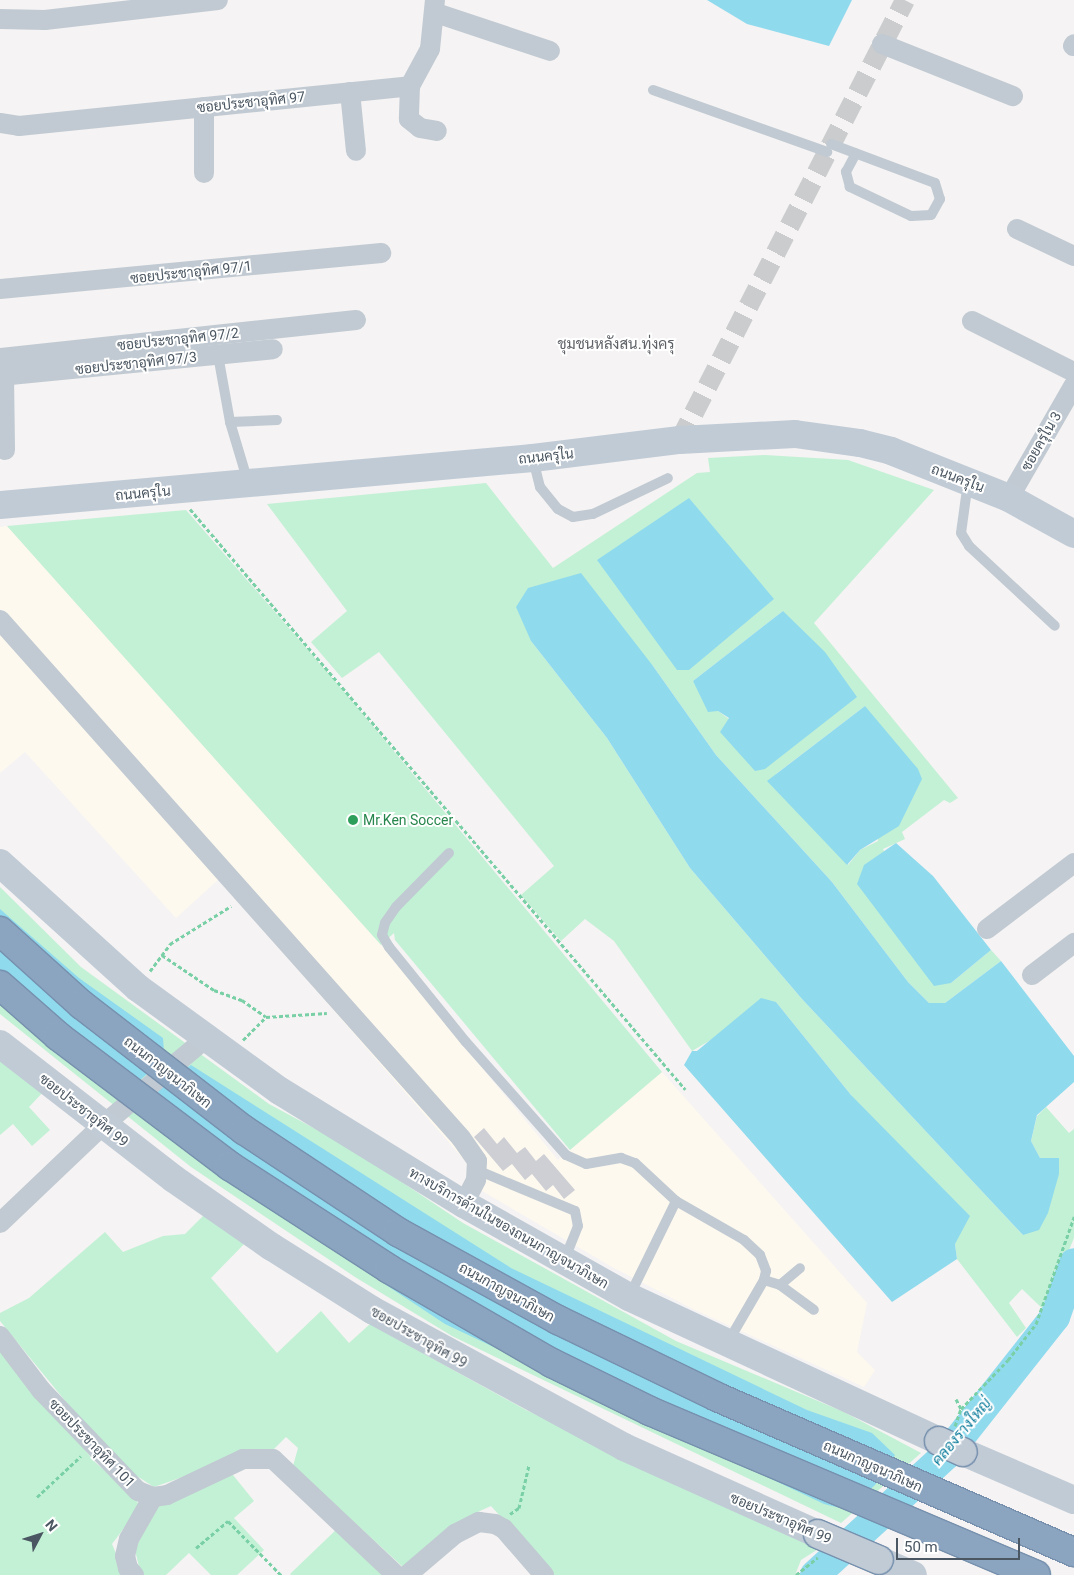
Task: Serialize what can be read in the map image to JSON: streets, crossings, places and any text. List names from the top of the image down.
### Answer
{
  "streets": {
    "highway": ["ถนนกาญจนาภิเษก"],
    "main road": ["ถนนครุใน", "ซอยประชาอุทิศ 99", "ทางบริการด้านในของถนนกาญจนาภิเษก"],
    "street": [
      "ซอยประชาอุทิศ 97",
      "ซอยประชาอุทิศ 97/1",
      "ซอยประชาอุทิศ 97/2",
      "ซอยประชาอุทิศ 97/3",
      "ซอยครุใน 3",
      "ซอยประชาอุทิศ 101"
    ]
  },
  "crossings": [
    ["ซอยประชาอุทิศ 97/2", "ซอยประชาอุทิศ 97/3"],
    ["ซอยครุใน 3", "ถนนครุใน"]
  ],
  "districts": ["ชุมชนหลังสน.ทุ่งครุ"],
  "water": ["คลองรางใหญ่"],
  "places": ["Mr.Ken Soccer"],
  "scale_bar": "50 m",
  "north": "top right"
}
